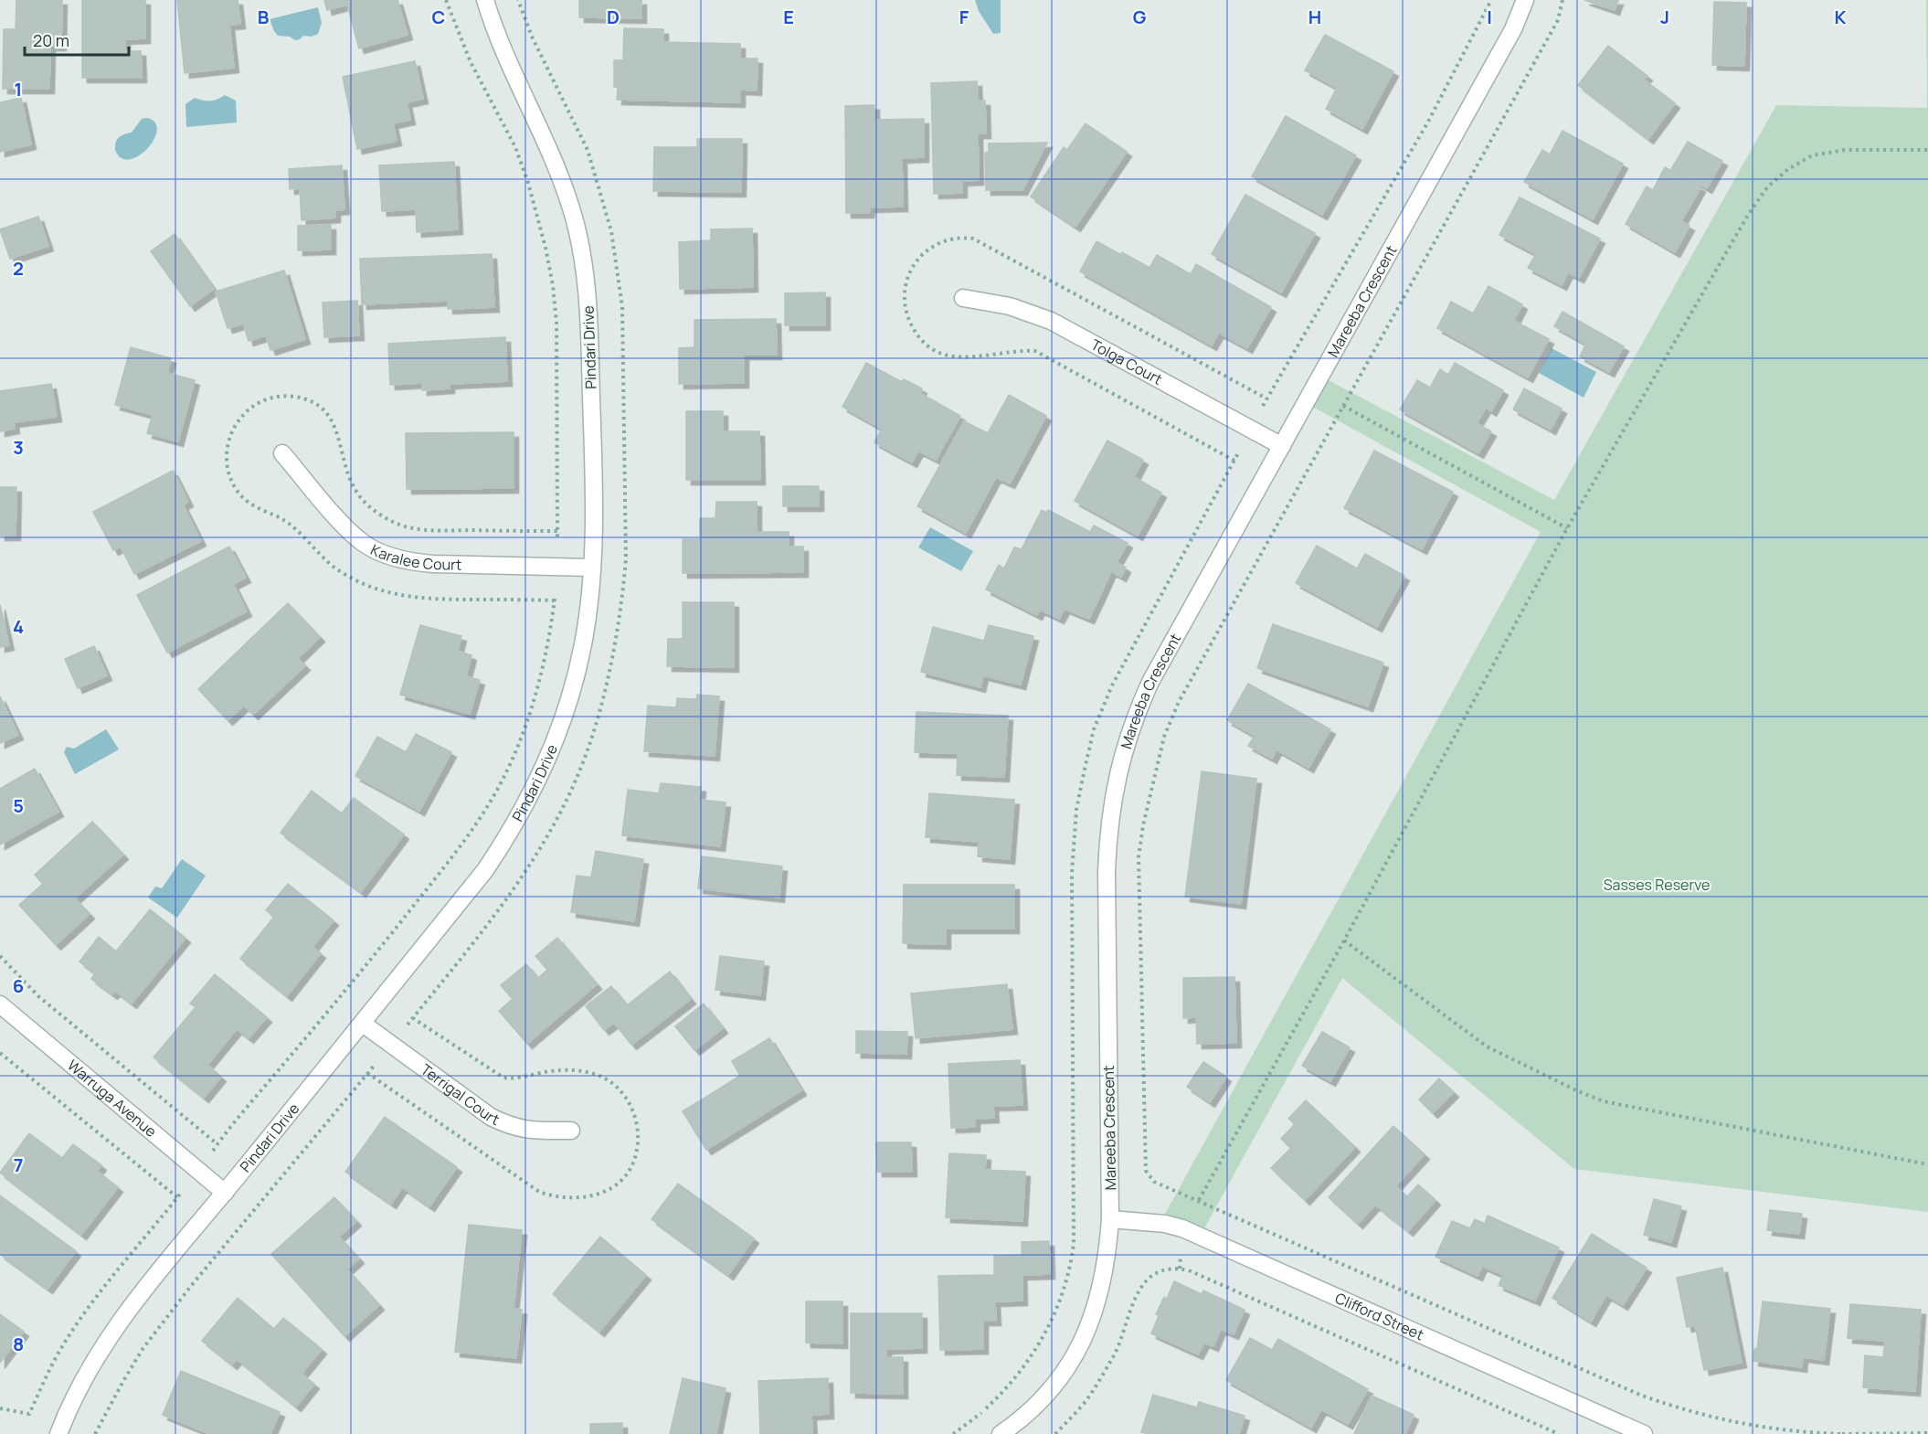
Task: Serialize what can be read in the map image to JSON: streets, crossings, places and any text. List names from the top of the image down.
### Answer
{
  "streets": {
    "street": [
      "Mareeba Crescent",
      "Pindari Drive",
      "Tolga Court",
      "Karalee Court",
      "Terrigal Court",
      "Warruga Avenue",
      "Clifford Street"
    ]
  },
  "crossings": [
    ["Mareeba Crescent", "Tolga Court"],
    ["Mareeba Crescent", "Clifford Street"],
    ["Pindari Drive", "Karalee Court"],
    ["Pindari Drive", "Terrigal Court"],
    ["Pindari Drive", "Warruga Avenue"]
  ],
  "parks": ["Sasses Reserve"],
  "scale_bar": "20 m",
  "grid": {
    "columns": [
      "B",
      "C",
      "D",
      "E",
      "F",
      "G",
      "H",
      "I",
      "J",
      "K"
    ],
    "rows": [
      "1",
      "2",
      "3",
      "4",
      "5",
      "6",
      "7",
      "8"
    ]
  }
}
